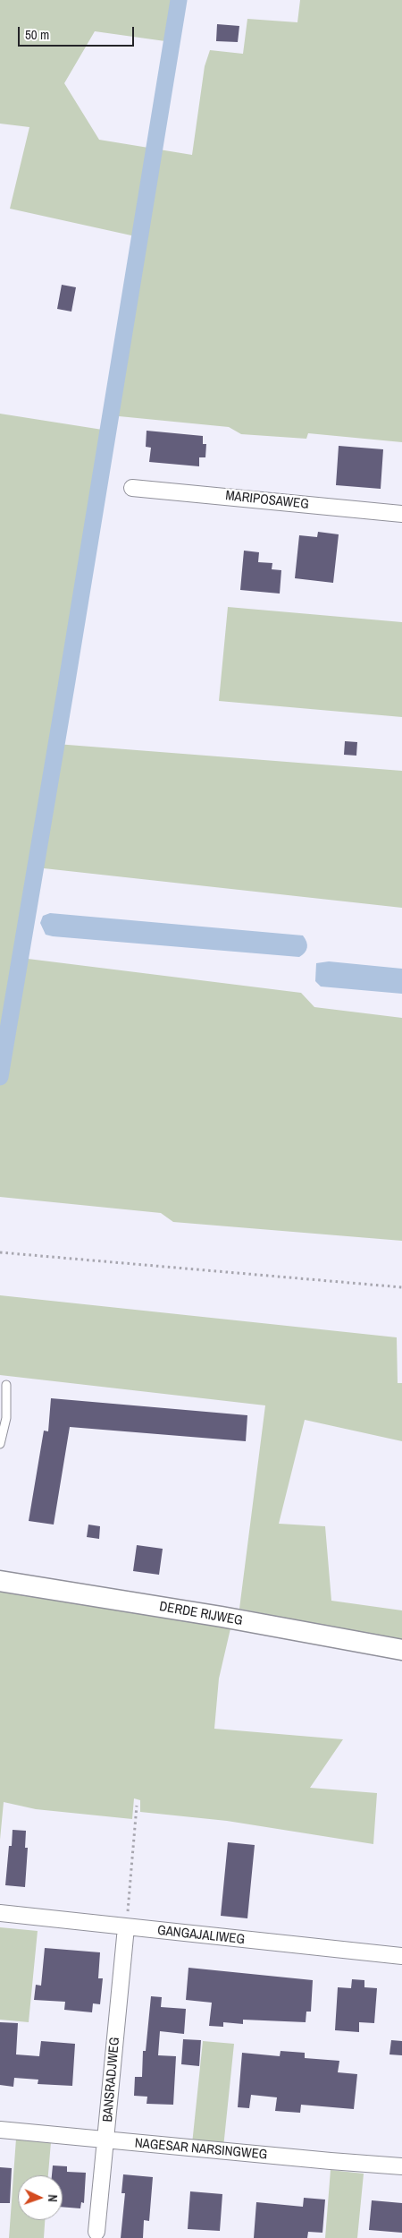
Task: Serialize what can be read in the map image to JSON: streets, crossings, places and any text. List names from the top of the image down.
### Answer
{
  "streets": {
    "street": [
      "MARIPOSAWEG",
      "DERDE RIJWEG",
      "GANGAJALIWEG",
      "BANSRADJWEG",
      "NAGESAR NARSINGWEG"
    ]
  },
  "crossings": [
    ["GANGAJALIWEG", "BANSRADJWEG"],
    ["BANSRADJWEG", "NAGESAR NARSINGWEG"]
  ],
  "scale_bar": "50 m",
  "north": "right"
}
